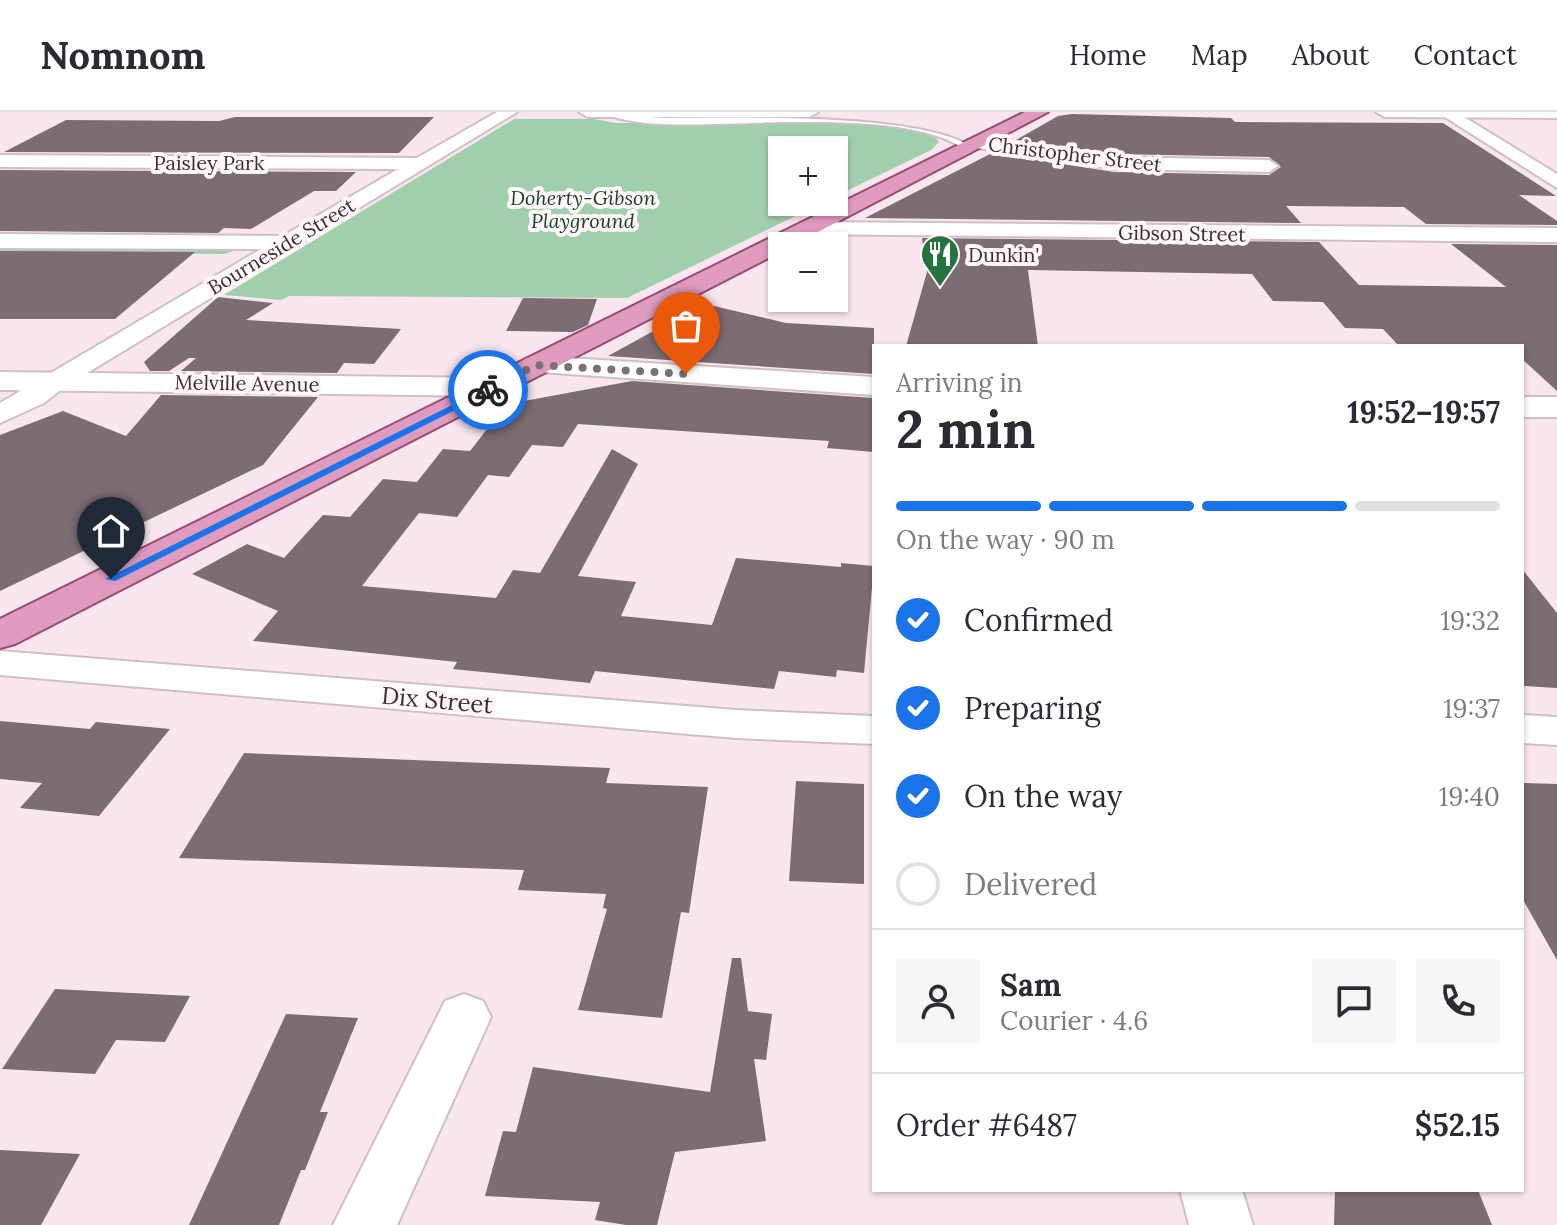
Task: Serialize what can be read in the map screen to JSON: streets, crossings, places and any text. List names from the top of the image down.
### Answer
{
  "streets": {
    "street": [
      "Christopher Street",
      "Paisley Park",
      "Gibson Street",
      "Bourneside Street",
      "Melville Avenue",
      "Dix Street"
    ]
  },
  "crossings": [
    ["Paisley Park", "Bourneside Street"],
    ["Bourneside Street", "Melville Avenue"]
  ],
  "parks": ["Doherty-Gibson Playground"],
  "places": {
    "restaurant": ["Dunkin'"]
  },
  "page": {
    "header": "Nomnom",
    "nav": [
      "Home",
      "Map",
      "About",
      "Contact"
    ],
    "map_buttons": ["+", "−"],
    "heading": ["2 min", "Arriving in", "19:52–19:57"],
    "panel": [
      "Sam",
      "Courier · 4.6",
      "Order #6487",
      "$52.15"
    ],
    "bar": "On the way · 90 m",
    "list": [
      ["Confirmed", "19:32"],
      ["Preparing", "19:37"],
      ["On the way", "19:40"],
      "Delivered"
    ]
  }
}
